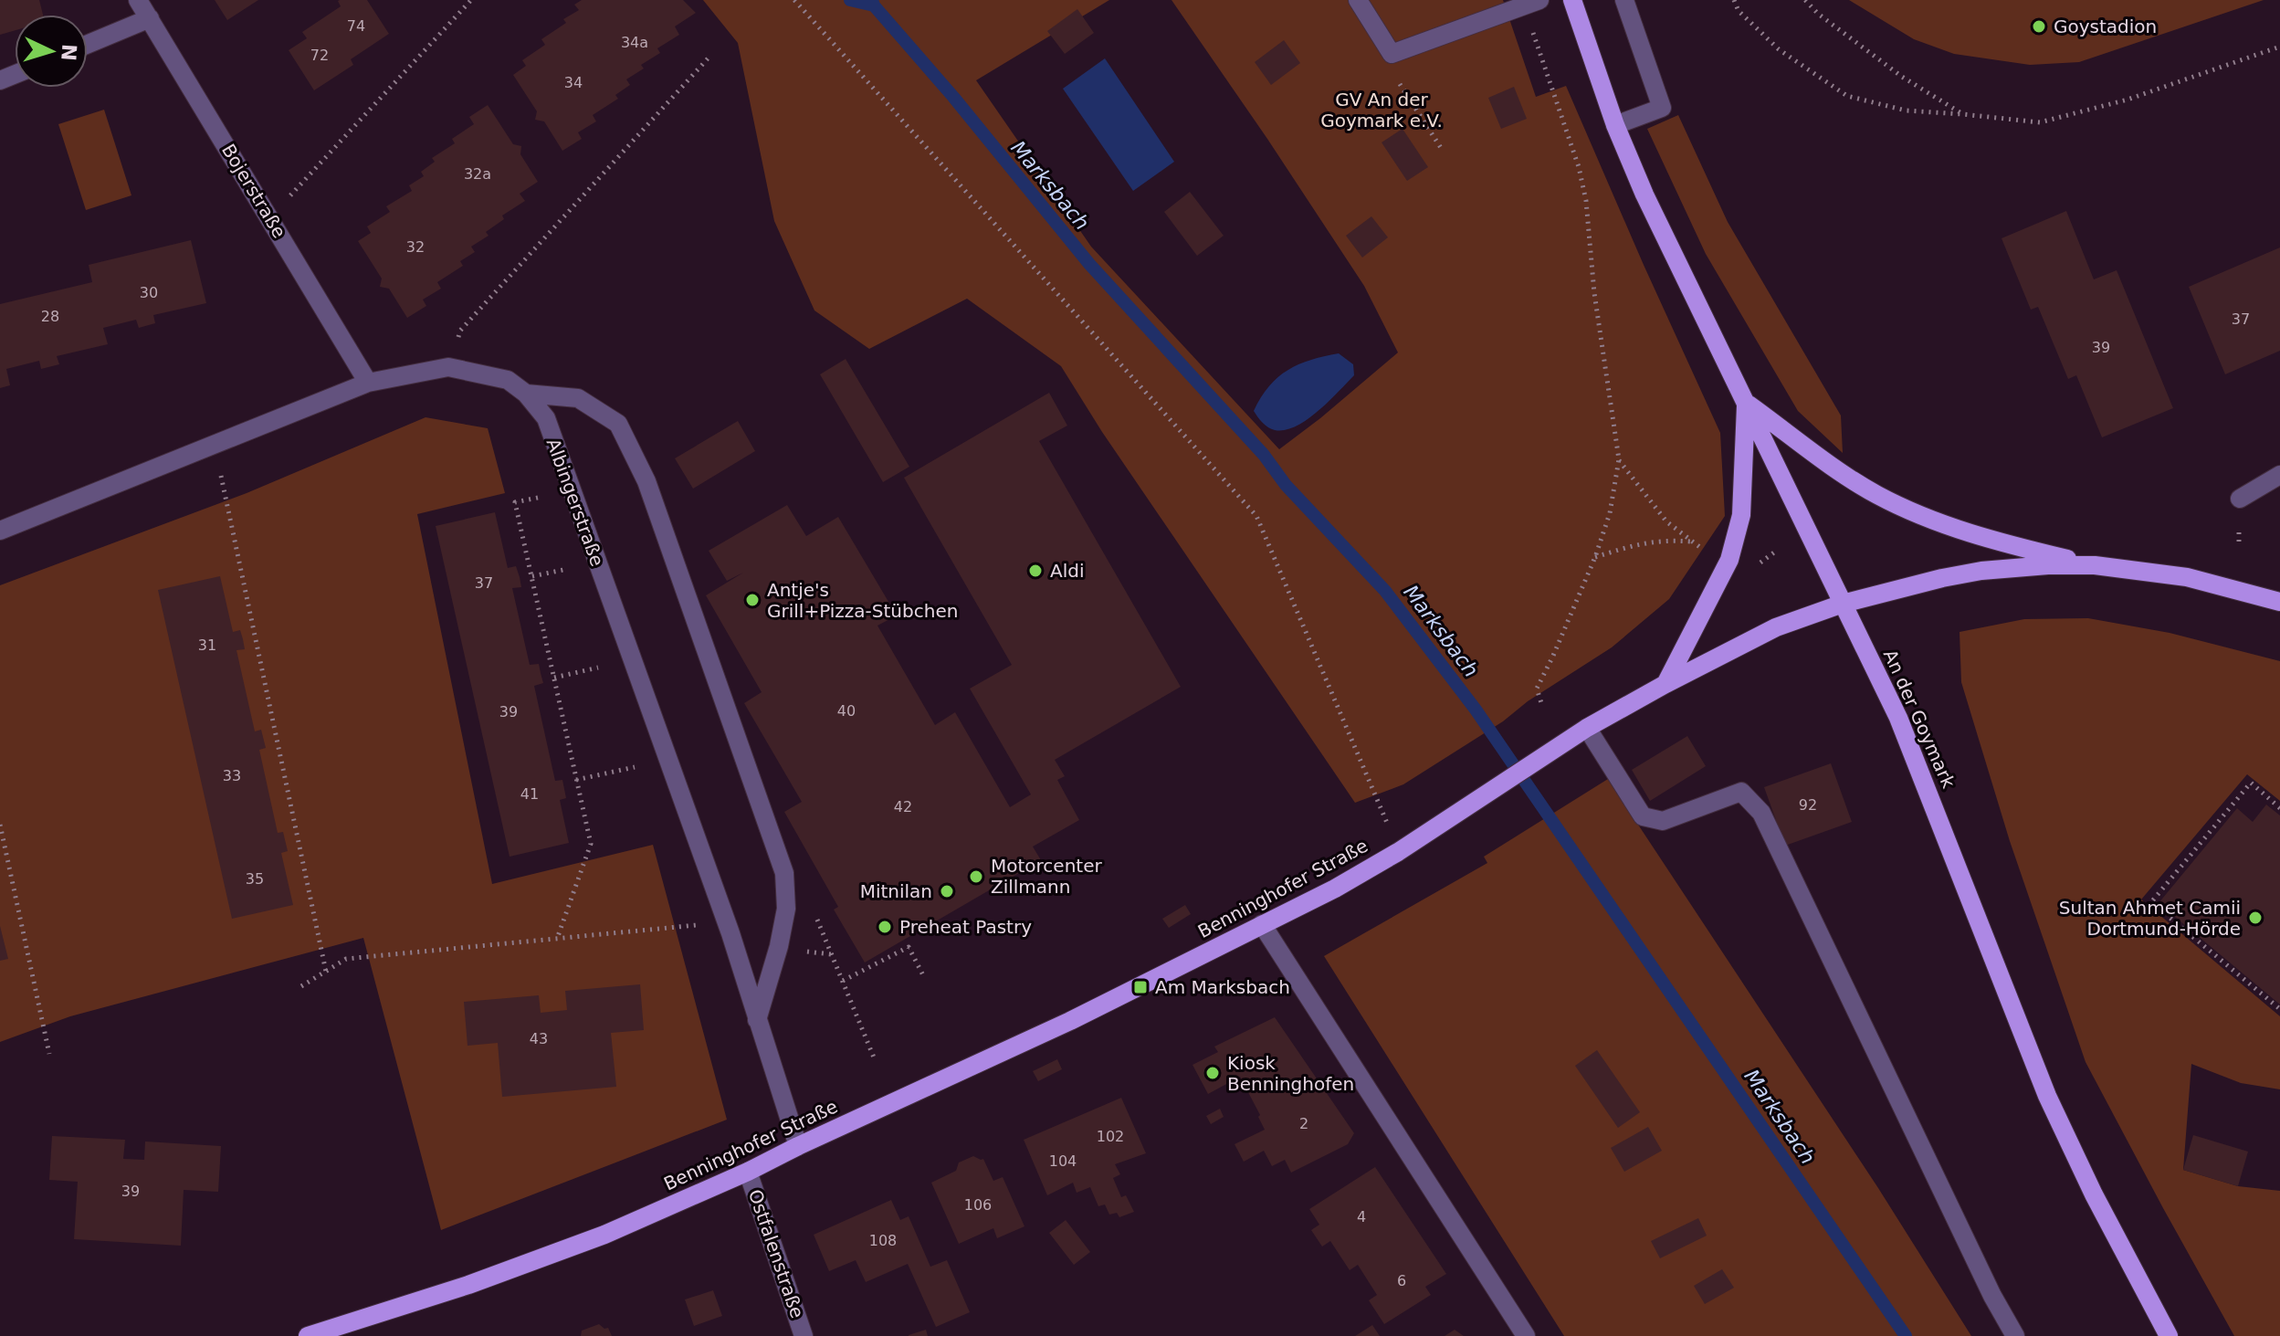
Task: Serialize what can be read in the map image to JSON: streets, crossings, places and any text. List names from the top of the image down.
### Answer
{
  "streets": {
    "main road": ["An der Goymark", "Benninghofer Straße"],
    "street": ["Bojerstraße", "Albingerstraße", "Ostfalenstraße"]
  },
  "crossings": [
    ["Bojerstraße", "Albingerstraße"],
    ["Albingerstraße", "Benninghofer Straße"],
    ["An der Goymark", "Benninghofer Straße"],
    ["Benninghofer Straße", "Ostfalenstraße"]
  ],
  "water": ["Marksbach"],
  "parks": ["GV An der Goymark e.V."],
  "places": {
    "other": [
      "Goystadion",
      "Aldi",
      "Antje's Grill+Pizza-Stübchen",
      "Motorcenter Zillmann",
      "Mitnilan",
      "Sultan Ahmet Camii Dortmund-Hörde",
      "Preheat Pastry",
      "Kiosk Benninghofen"
    ],
    "transit": ["Am Marksbach"]
  },
  "house_numbers": [
    "74",
    "34a",
    "72",
    "34",
    "32a",
    "32",
    "30",
    "28",
    "37",
    "39",
    "37",
    "31",
    "40",
    "39",
    "33",
    "41",
    "92",
    "42",
    "35",
    "43",
    "2",
    "102",
    "104",
    "39",
    "106",
    "4",
    "108",
    "6"
  ],
  "north": "right"
}
